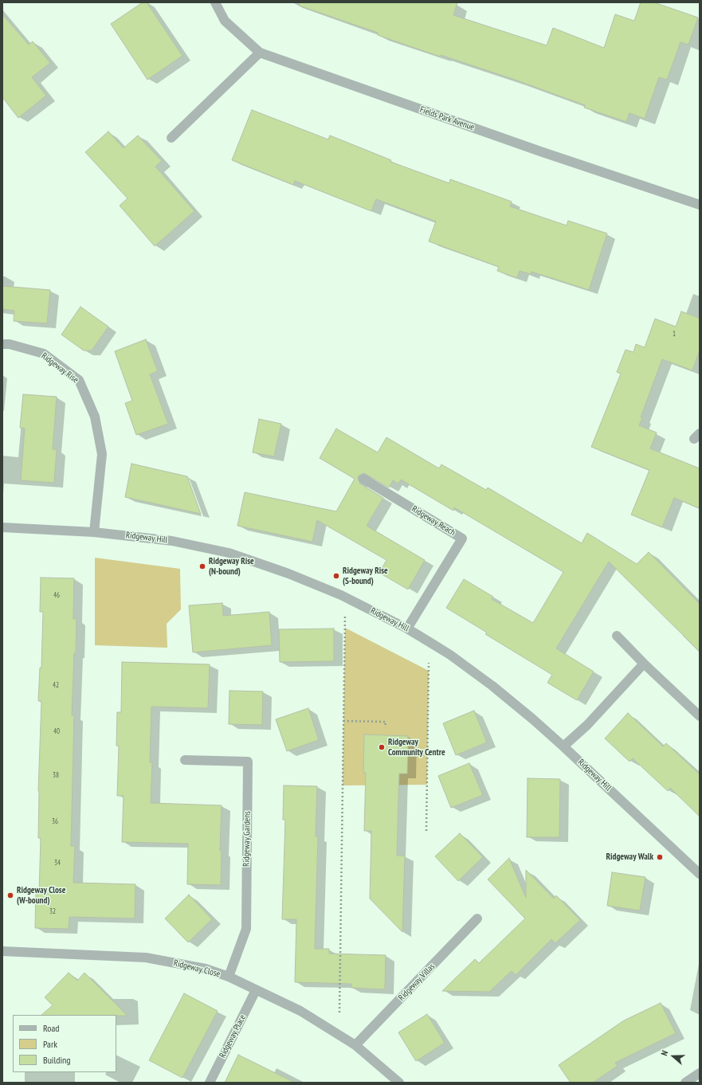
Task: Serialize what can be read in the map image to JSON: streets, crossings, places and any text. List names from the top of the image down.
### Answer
{
  "streets": {
    "street": [
      "Fields Park Avenue",
      "Ridgeway Rise",
      "Ridgeway Reach",
      "Ridgeway Hill",
      "Ridgeway Gardens",
      "Ridgeway Close",
      "Ridgeway Villas",
      "Ridgeway Place"
    ]
  },
  "crossings": [
    ["Ridgeway Rise", "Ridgeway Hill"],
    ["Ridgeway Reach", "Ridgeway Hill"],
    ["Ridgeway Gardens", "Ridgeway Close"],
    ["Ridgeway Close", "Ridgeway Villas"],
    ["Ridgeway Close", "Ridgeway Place"]
  ],
  "places": [
    "Ridgeway Rise (N-bound)",
    "Ridgeway Rise (S-bound)",
    "Ridgeway Community Centre",
    "Ridgeway Walk",
    "Ridgeway Close (W-bound)"
  ],
  "house_numbers": [
    "1",
    "46",
    "42",
    "40",
    "38",
    "36",
    "34",
    "32"
  ],
  "legend": ["Road", "Park", "Building"],
  "north": "left"
}
